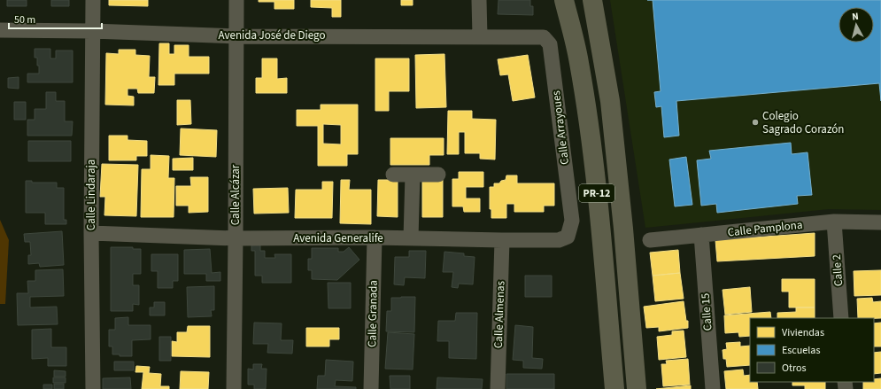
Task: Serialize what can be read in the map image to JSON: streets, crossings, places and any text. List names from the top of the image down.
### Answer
{
  "streets": {
    "highway": ["PR-12"],
    "street": [
      "Avenida José de Diego",
      "Calle Arrayoues",
      "Calle Lindaraja",
      "Calle Alcázar",
      "Calle Pamplona",
      "Avenida Generalife",
      "Calle 2",
      "Calle 15",
      "Calle Granada",
      "Calle Almenas"
    ]
  },
  "crossings": [
    ["Avenida José de Diego", "Calle Arrayoues"],
    ["Avenida José de Diego", "Calle Lindaraja"],
    ["Avenida José de Diego", "Calle Alcázar"],
    ["Calle Arrayoues", "Avenida Generalife"],
    ["Calle Lindaraja", "Avenida Generalife"],
    ["Calle Alcázar", "Avenida Generalife"],
    ["Calle Pamplona", "Calle 2"],
    ["Calle Pamplona", "Calle 15"],
    ["Avenida Generalife", "Calle Granada"],
    ["Avenida Generalife", "Calle Almenas"]
  ],
  "places": ["Colegio Sagrado Corazón"],
  "legend": ["Viviendas", "Escuelas", "Otros"],
  "scale_bar": "50 m",
  "north": "top"
}
